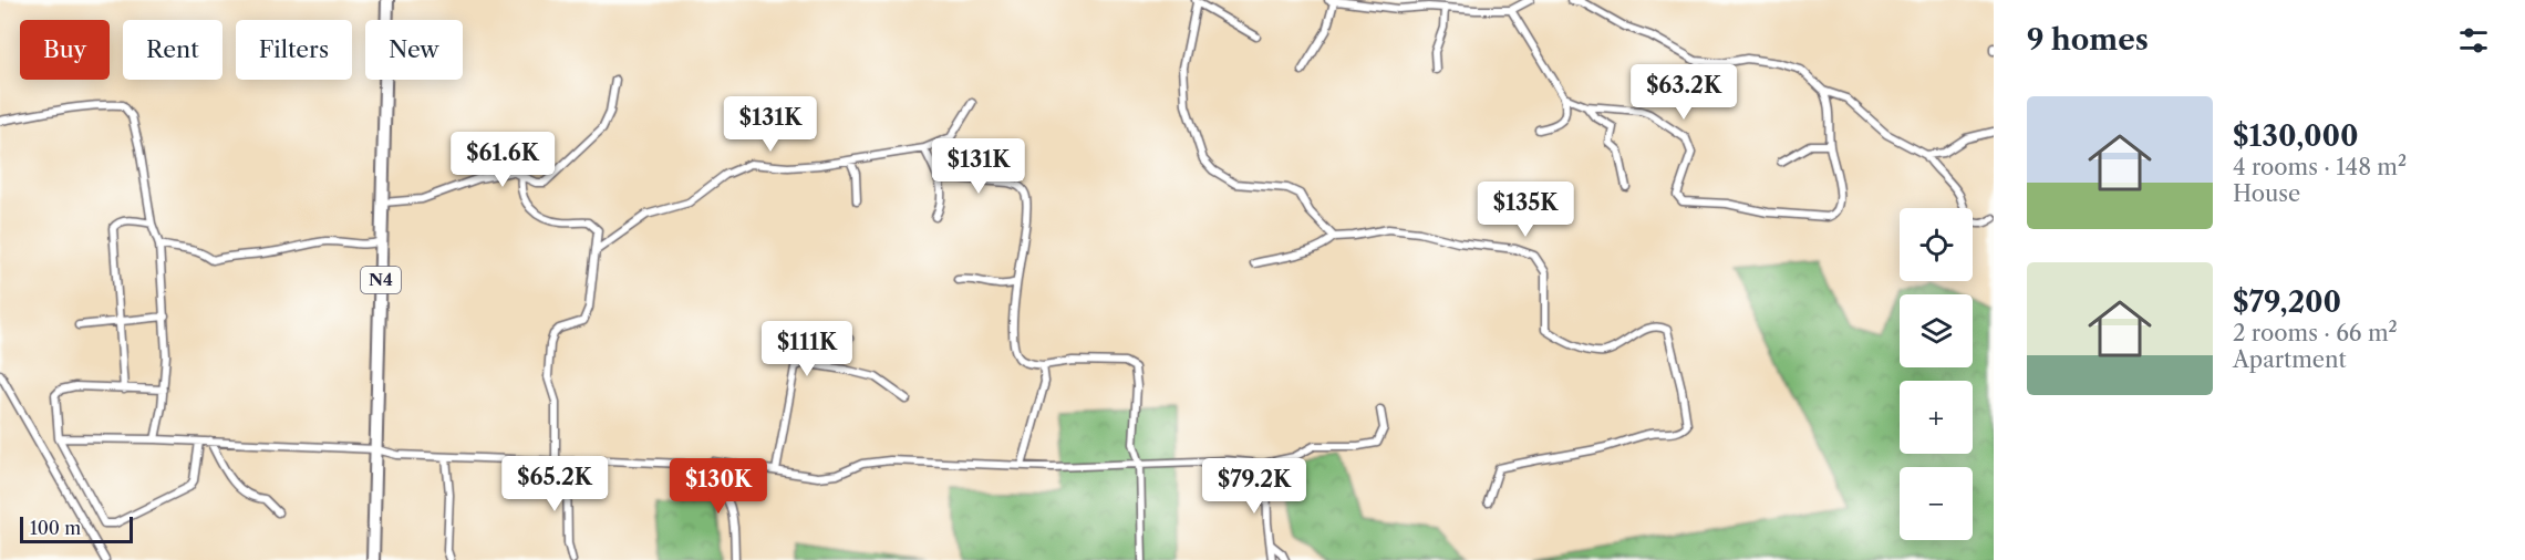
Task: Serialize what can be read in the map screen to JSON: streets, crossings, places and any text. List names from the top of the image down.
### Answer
{
  "streets": {
    "highway": ["N4"]
  },
  "scale_bar": "100 m",
  "page": {
    "heading": "9 homes",
    "chip": [
      "Buy",
      "Rent",
      "Filters",
      "New"
    ],
    "price": [
      "$63.2K",
      "$131K",
      "$61.6K",
      "$131K",
      "$135K",
      "$111K",
      "$65.2K",
      "$130K",
      "$79.2K"
    ],
    "list": [
      {
        "name": "$130,000",
        "note": "4 rooms · 148 m² · House"
      },
      {
        "name": "$79,200",
        "note": "2 rooms · 66 m² · Apartment"
      }
    ],
    "map_buttons": ["+", "−"],
    "scale": "100 m"
  }
}
